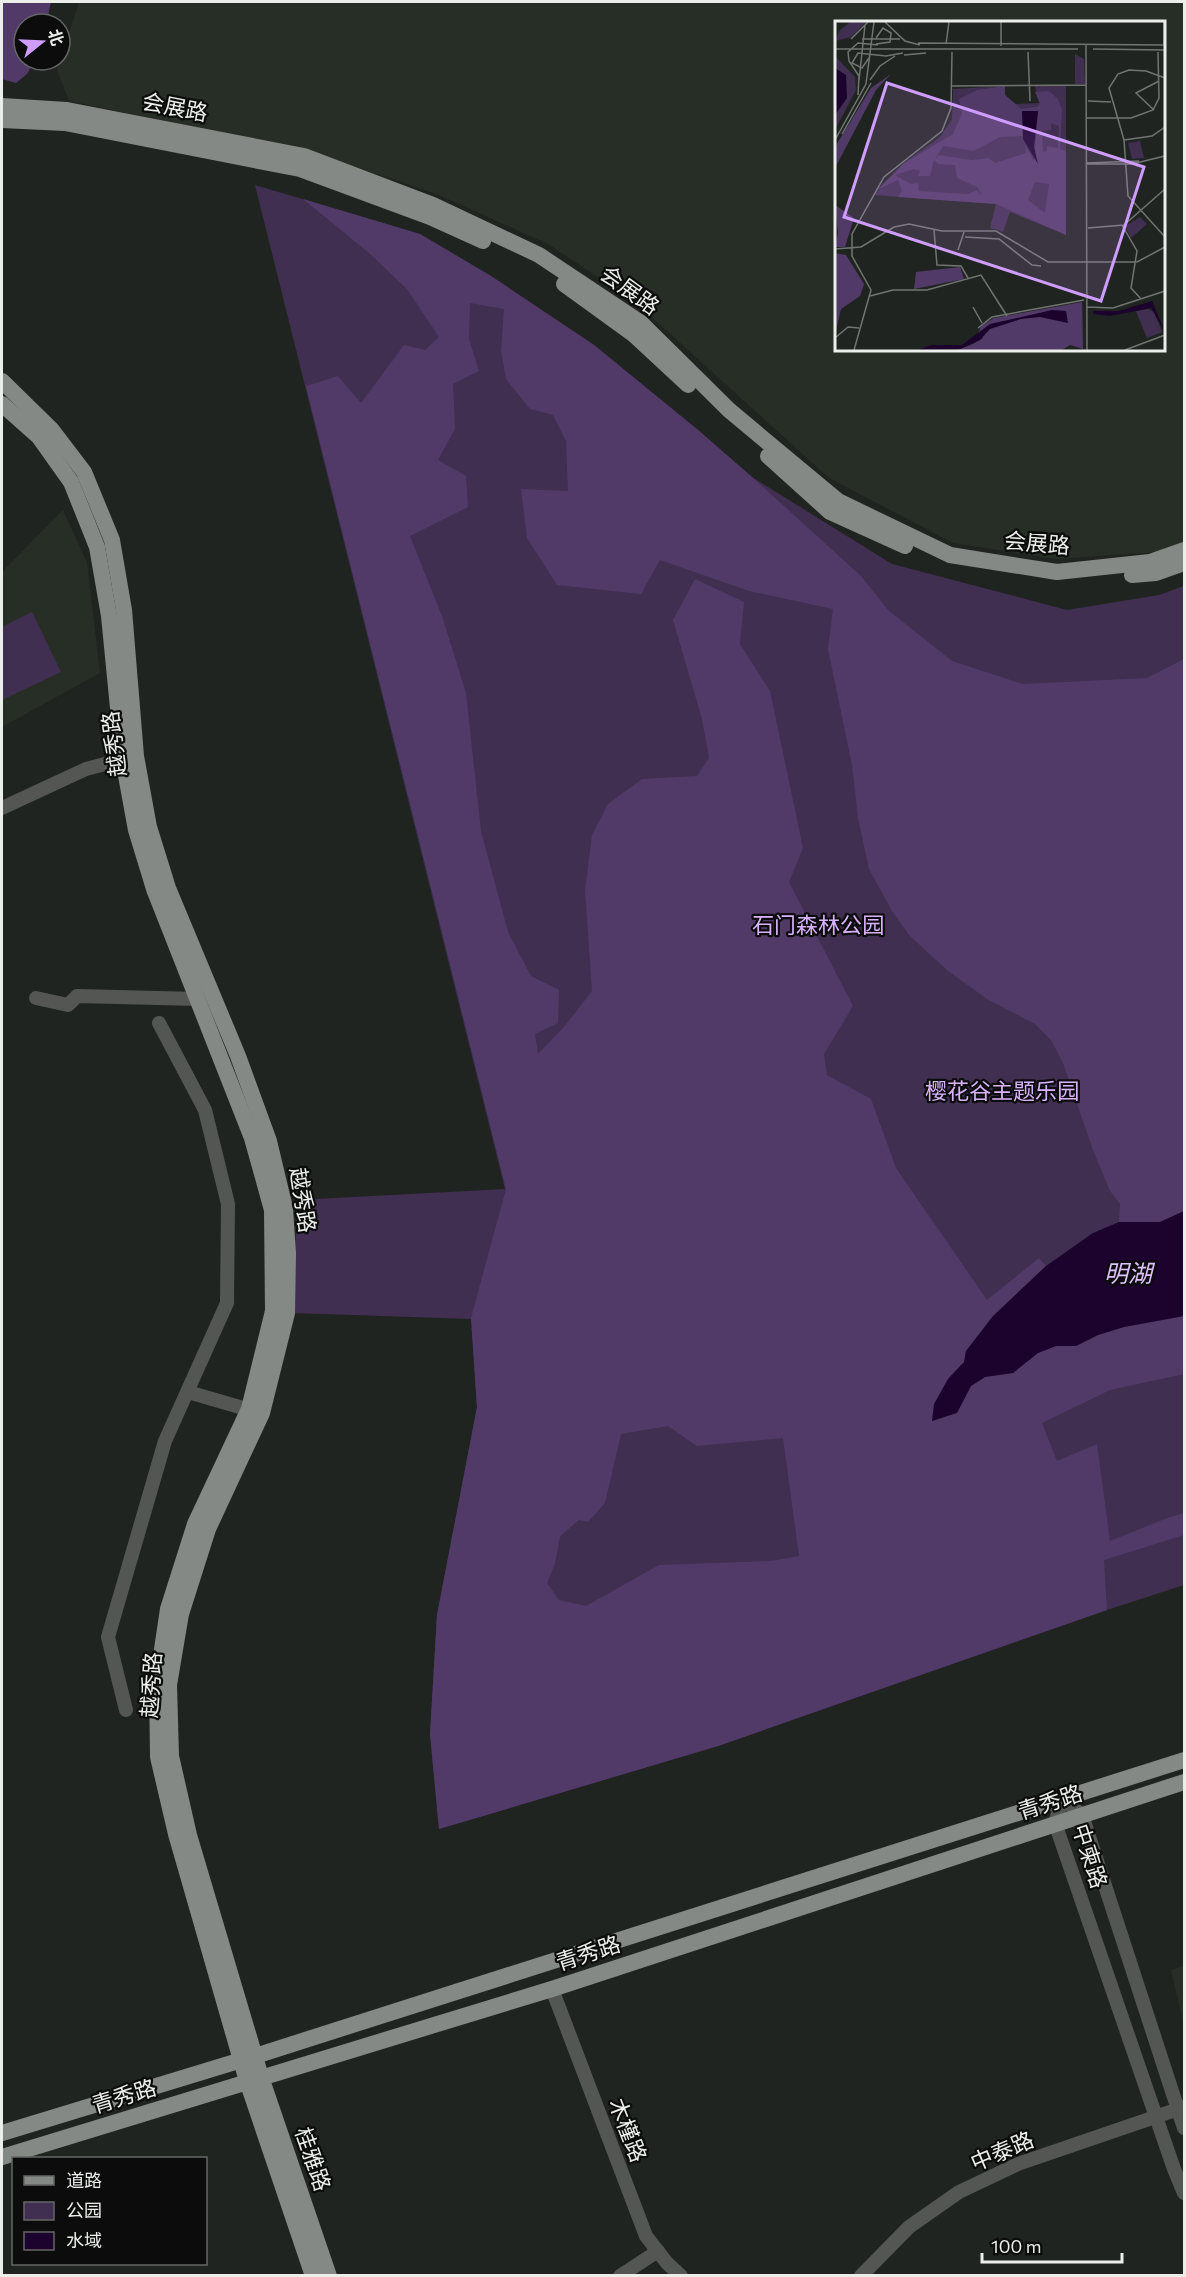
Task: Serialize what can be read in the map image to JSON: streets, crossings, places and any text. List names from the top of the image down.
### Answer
{
  "streets": {
    "main road": [
      "会展路",
      "越秀路",
      "青秀路",
      "桂雅路"
    ],
    "street": ["中柬路", "木槿路", "中泰路"]
  },
  "crossings": [
    ["越秀路", "青秀路"],
    ["越秀路", "桂雅路"],
    ["青秀路", "中柬路"],
    ["青秀路", "木槿路"],
    ["青秀路", "桂雅路"],
    ["中柬路", "中泰路"]
  ],
  "water": ["明湖"],
  "parks": ["石门森林公园", "樱花谷主题乐园"],
  "legend": ["道路", "公园", "水域"],
  "scale_bar": "100 m",
  "north": "right"
}
